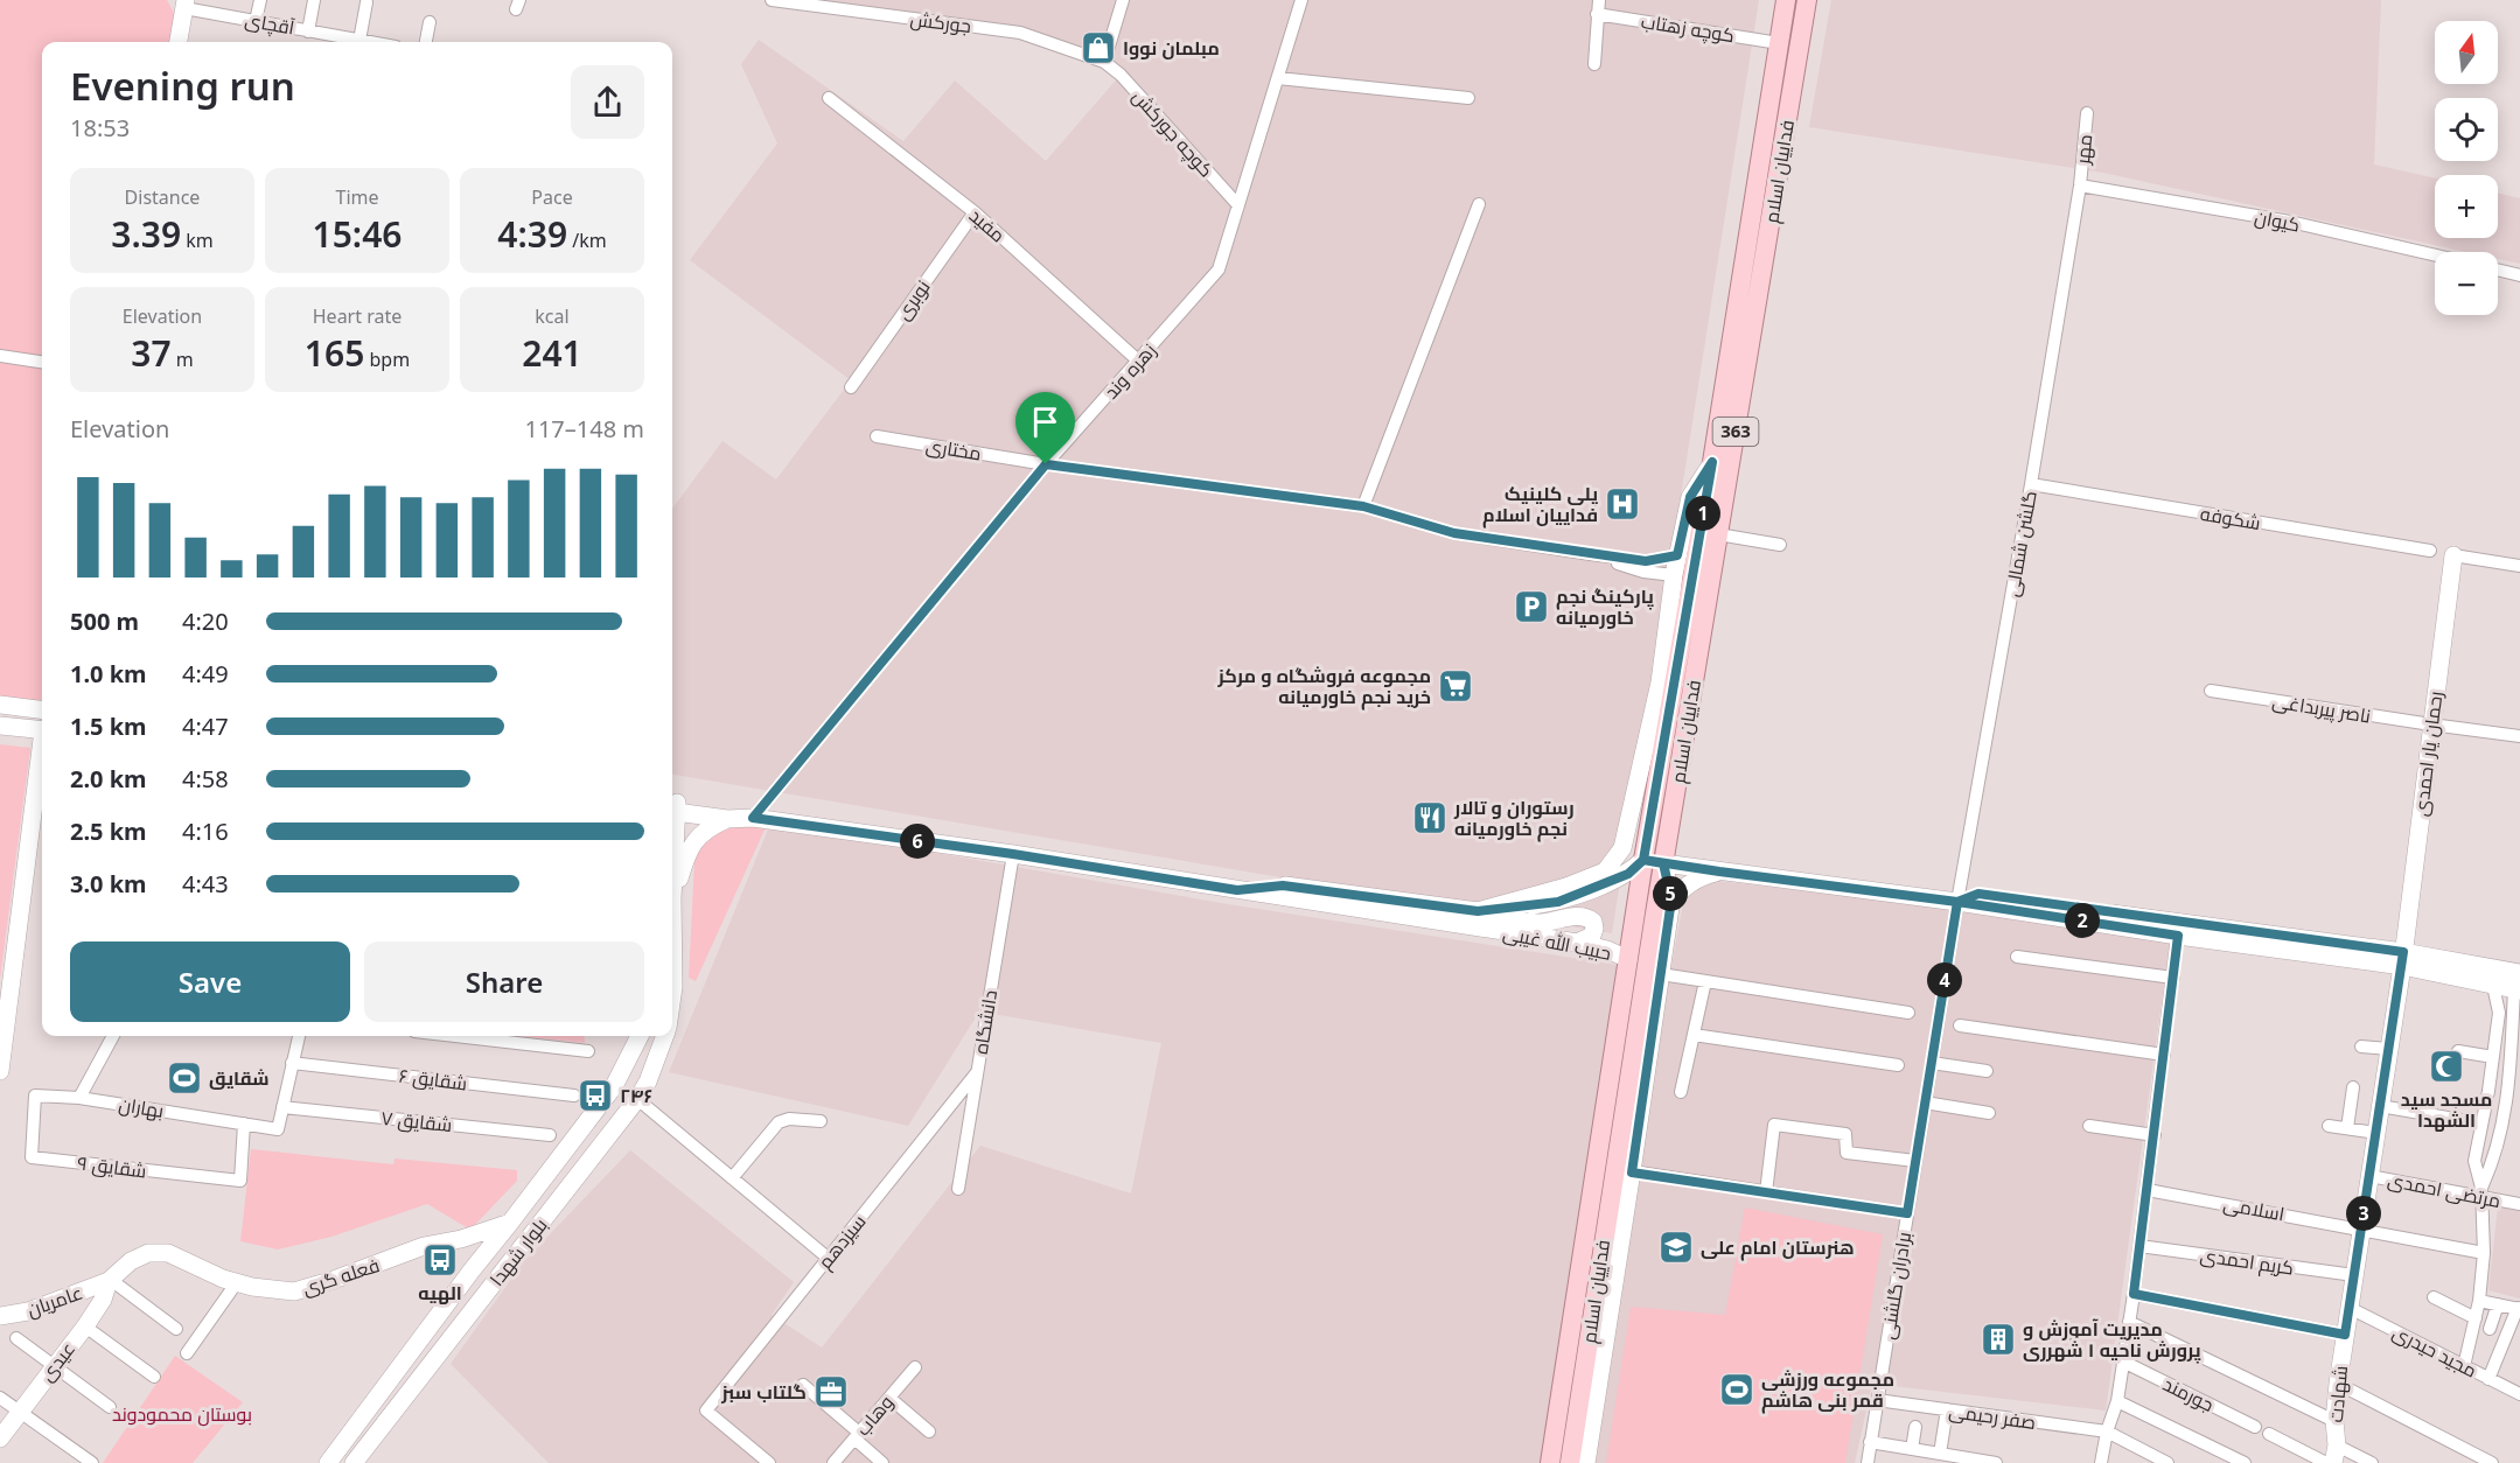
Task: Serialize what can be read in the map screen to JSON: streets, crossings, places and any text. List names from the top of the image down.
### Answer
{
  "streets": {
    "main road": ["فداییان اسلام", "363"],
    "street": [
      "جورکش",
      "آقچای",
      "کوچه زهتاب",
      "کوچه جورکش",
      "مهر",
      "کیوان",
      "مفید",
      "نوبری",
      "زهره وند",
      "مختاری",
      "شکوفه",
      "گلشن شمالی",
      "ناصر پیربداغی",
      "رحمان یار احمدی",
      "حبیب الله غیبی",
      "دانشگاه",
      "شقایق ۶",
      "بهاران",
      "شقایق ۷",
      "شقایق ۹",
      "مرتضی احمدی",
      "اسلامی",
      "سیزدهم",
      "بلوار شهدا",
      "کریم احمدی",
      "فعله گری",
      "برادران گلشنی",
      "عامریان",
      "مجید حیدری",
      "عیدی",
      "جورمند",
      "شهادت",
      "وهاب",
      "صفر رحیمی"
    ]
  },
  "crossings": [
    ["جورکش", "کوچه جورکش"],
    ["کوچه زهتاب", "فداییان اسلام"],
    ["کوچه جورکش", "زهره وند"],
    ["مهر", "کیوان"],
    ["مهر", "گلشن شمالی"],
    ["فداییان اسلام", "حبیب الله غیبی"],
    ["کیوان", "گلشن شمالی"],
    ["مفید", "نوبری"],
    ["مفید", "زهره وند"],
    ["زهره وند", "مختاری"],
    ["زهره وند", "حبیب الله غیبی"],
    ["شکوفه", "گلشن شمالی"],
    ["گلشن شمالی", "برادران گلشنی"],
    ["ناصر پیربداغی", "رحمان یار احمدی"],
    ["رحمان یار احمدی", "شهادت"],
    ["حبیب الله غیبی", "دانشگاه"],
    ["حبیب الله غیبی", "بلوار شهدا"],
    ["دانشگاه", "سیزدهم"],
    ["بهاران", "شقایق ۷"],
    ["بهاران", "شقایق ۹"],
    ["مرتضی احمدی", "شهادت"],
    ["اسلامی", "شهادت"],
    ["بلوار شهدا", "فعله گری"],
    ["کریم احمدی", "شهادت"],
    ["فعله گری", "عامریان"],
    ["فعله گری", "عیدی"],
    ["برادران گلشنی", "صفر رحیمی"],
    ["عامریان", "عیدی"],
    ["مجید حیدری", "شهادت"]
  ],
  "parks": ["بوستان محمودوند"],
  "places": {
    "shop": ["مبلمان نووا"],
    "hospital": ["پلی کلینیک فداییان اسلام"],
    "parking": ["پارکینگ نجم خاورمیانه"],
    "supermarket": ["مجموعه فروشگاه و مرکز خرید نجم خاورمیانه"],
    "restaurant": ["رستوران و تالار نجم خاورمیانه"],
    "mosque": ["مسجد سید الشهدا"],
    "sports": ["شقایق", "مجموعه ورزشی قمر بنی هاشم"],
    "bus stop": ["۲۴۶", "الهیه"],
    "school or university": ["هنرستان امام علی"],
    "building": ["مدیریت آموزش و پرورش ناحیه ۱ شهرری"],
    "office": ["گلتاب سبز"]
  },
  "north": "top",
  "page": {
    "map_buttons": ["+", "−"],
    "heading": ["Evening run", "18:53"],
    "stats": [
      ["Distance", "3.39 km"],
      ["Time", "15:46"],
      ["Pace", "4:39 /km"],
      ["Elevation", "37 m"],
      ["Heart rate", "165 bpm"],
      ["kcal", "241"]
    ],
    "chart": ["Elevation", "117–148 m"],
    "pins": [
      "1",
      "6",
      "5",
      "2",
      "4",
      "3"
    ],
    "list": [
      {
        "name": "500 m",
        "note": "4:20"
      },
      {
        "name": "1.0 km",
        "note": "4:49"
      },
      {
        "name": "1.5 km",
        "note": "4:47"
      },
      {
        "name": "2.0 km",
        "note": "4:58"
      },
      {
        "name": "2.5 km",
        "note": "4:16"
      },
      {
        "name": "3.0 km",
        "note": "4:43"
      }
    ],
    "buttons": ["Save", "Share"]
  }
}
